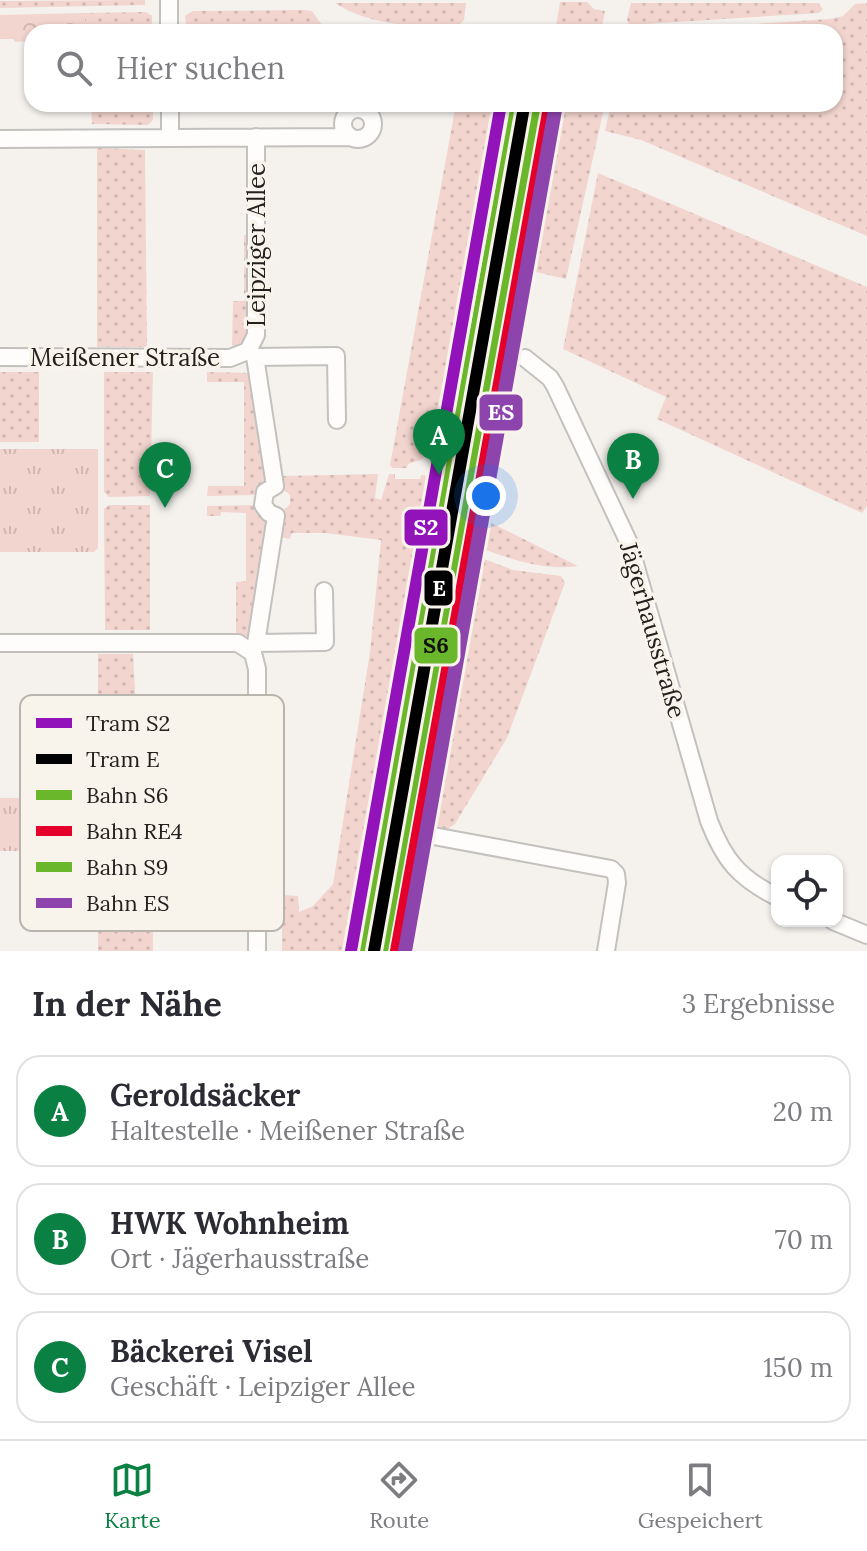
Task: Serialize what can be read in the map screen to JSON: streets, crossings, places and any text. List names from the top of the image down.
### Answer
{
  "streets": {
    "street": ["Leipziger Allee", "Meißener Straße", "Jägerhausstraße"]
  },
  "crossings": [
    ["Leipziger Allee", "Meißener Straße"]
  ],
  "lines": [
    "tram line S2",
    "tram line E",
    "rail line S6",
    "rail line RE4",
    "rail line S9",
    "rail line ES"
  ],
  "legend": [
    "Tram S2",
    "Tram E",
    "Bahn S6",
    "Bahn RE4",
    "Bahn S9",
    "Bahn ES"
  ],
  "page": {
    "search": "Hier suchen",
    "pins": ["A", "B", "C"],
    "heading": ["In der Nähe", "3 Ergebnisse"],
    "list": [
      {
        "mark": "A",
        "name": "Geroldsäcker",
        "note": "Haltestelle · Meißener Straße",
        "value": "20 m"
      },
      {
        "mark": "B",
        "name": "HWK Wohnheim",
        "note": "Ort · Jägerhausstraße",
        "value": "70 m"
      },
      {
        "mark": "C",
        "name": "Bäckerei Visel",
        "note": "Geschäft · Leipziger Allee",
        "value": "150 m"
      }
    ],
    "nav": ["Karte", "Route", "Gespeichert"]
  }
}
